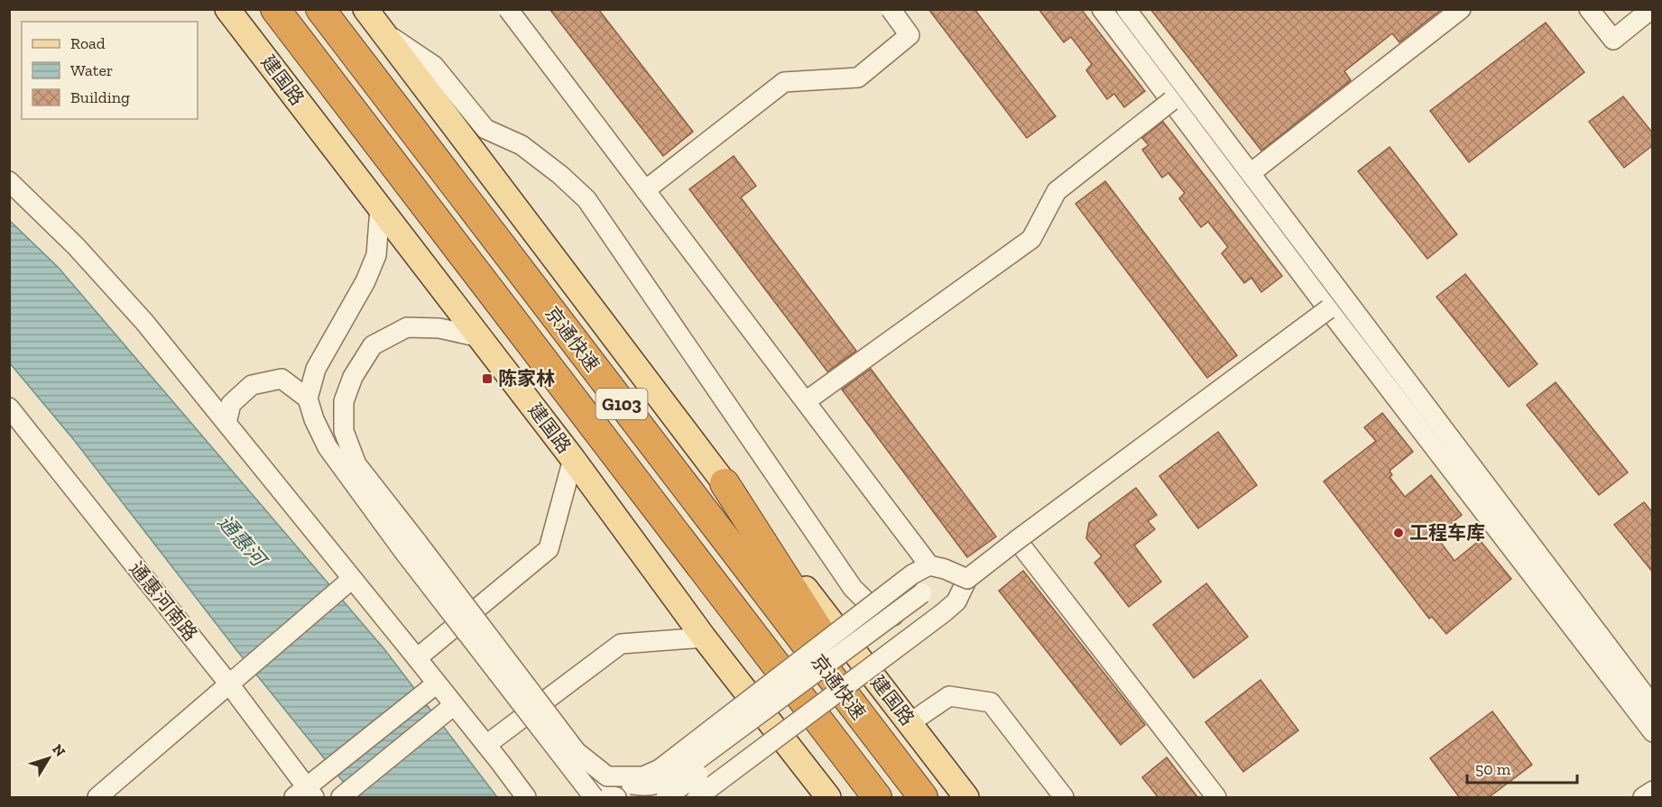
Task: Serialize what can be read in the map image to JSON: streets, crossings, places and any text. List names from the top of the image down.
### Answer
{
  "streets": {
    "highway": ["京通快速", "G103"],
    "main road": ["建国路"],
    "street": ["通惠河南路"]
  },
  "water": ["通惠河"],
  "places": {
    "transit": ["陈家林"],
    "other": ["工程车库"]
  },
  "legend": ["Road", "Water", "Building"],
  "scale_bar": "50 m",
  "north": "top right"
}
